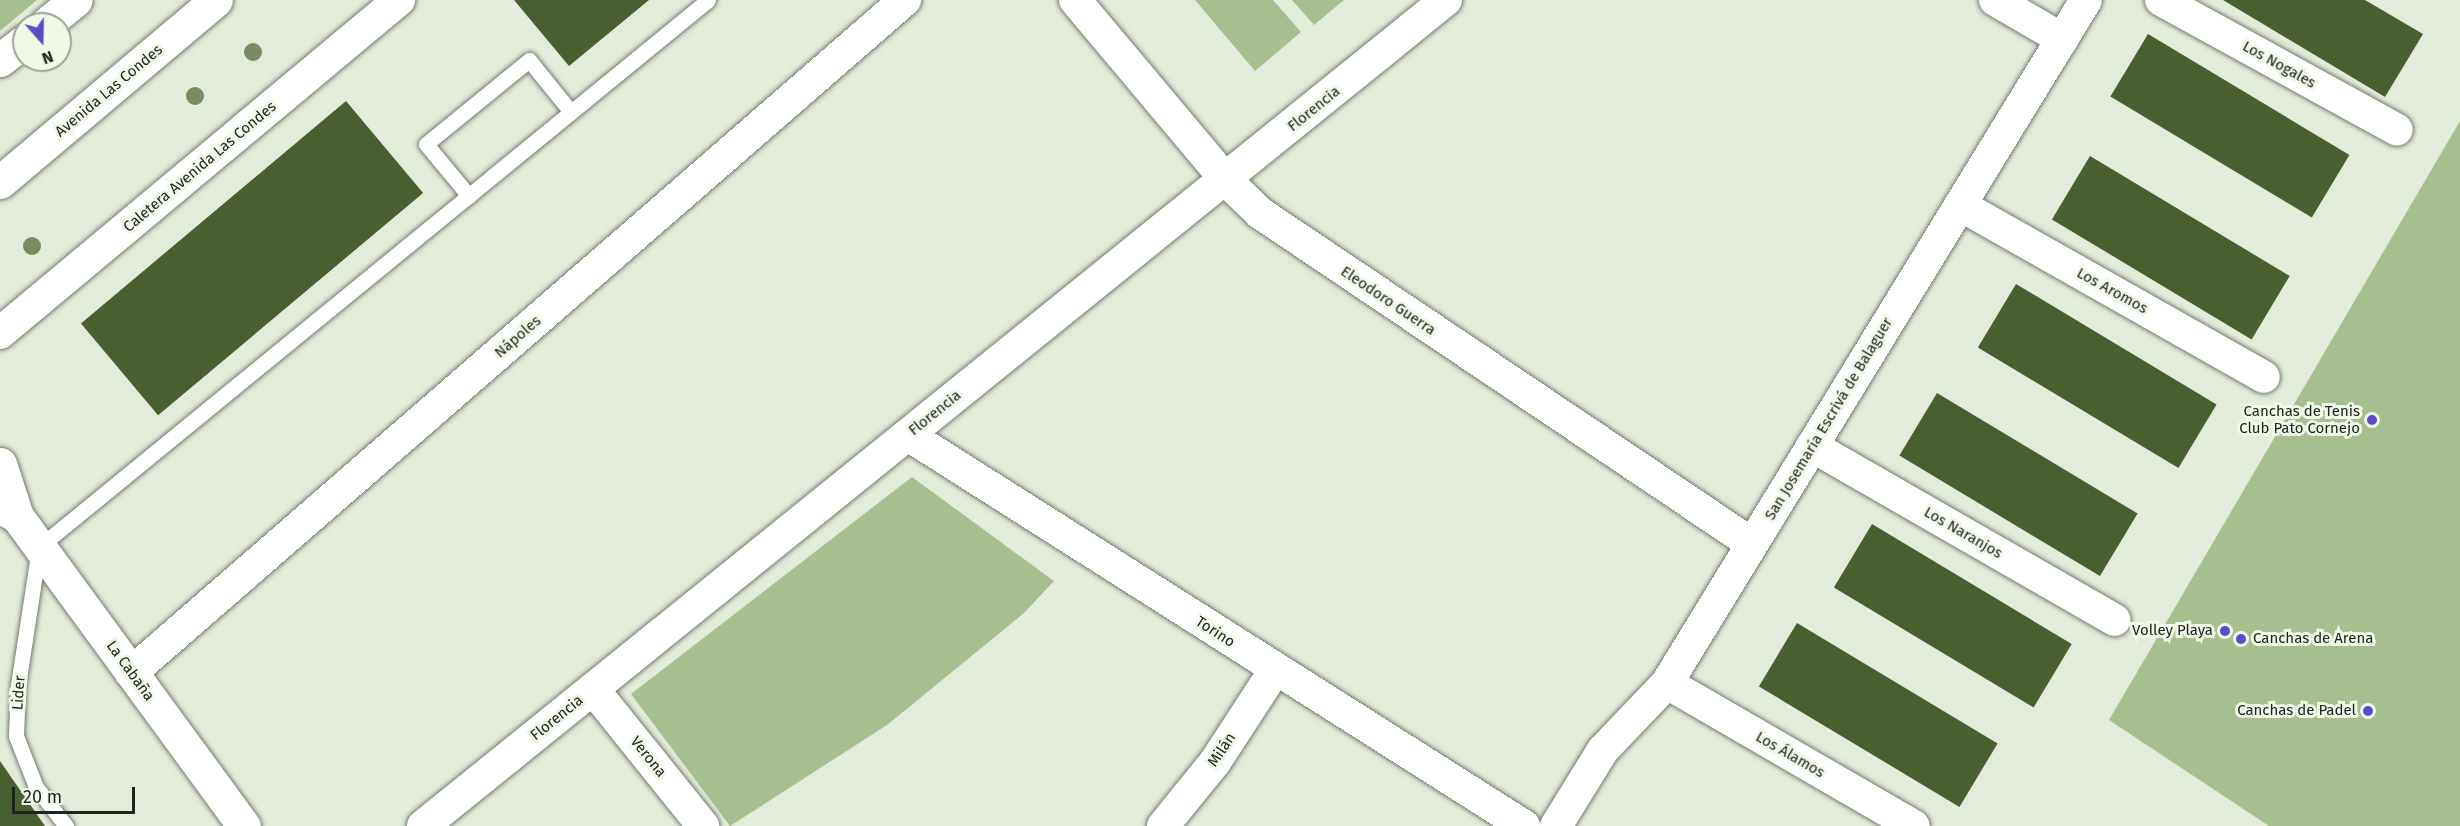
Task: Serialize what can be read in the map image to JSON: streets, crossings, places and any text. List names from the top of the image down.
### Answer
{
  "streets": {
    "street": [
      "Los Nogales",
      "Avenida Las Condes",
      "Florencia",
      "Caletera Avenida Las Condes",
      "Los Aromos",
      "Eleodoro Guerra",
      "Nápoles",
      "San Josemaría Escrivá de Balaguer",
      "Los Naranjos",
      "Torino",
      "La Cabaña",
      "Milán",
      "Los Álamos",
      "Verona"
    ],
    "lane": ["Lider"]
  },
  "crossings": [
    ["Florencia", "Eleodoro Guerra"],
    ["Florencia", "Torino"],
    ["Florencia", "Verona"],
    ["Los Aromos", "San Josemaría Escrivá de Balaguer"],
    ["Eleodoro Guerra", "San Josemaría Escrivá de Balaguer"],
    ["Nápoles", "La Cabaña"],
    ["San Josemaría Escrivá de Balaguer", "Los Naranjos"],
    ["San Josemaría Escrivá de Balaguer", "Los Álamos"],
    ["Torino", "Milán"],
    ["La Cabaña", "Lider"]
  ],
  "places": [
    "Canchas de Tenis Club Pato Cornejo",
    "Volley Playa",
    "Canchas de Arena",
    "Canchas de Padel"
  ],
  "scale_bar": "20 m",
  "north": "bottom"
}
